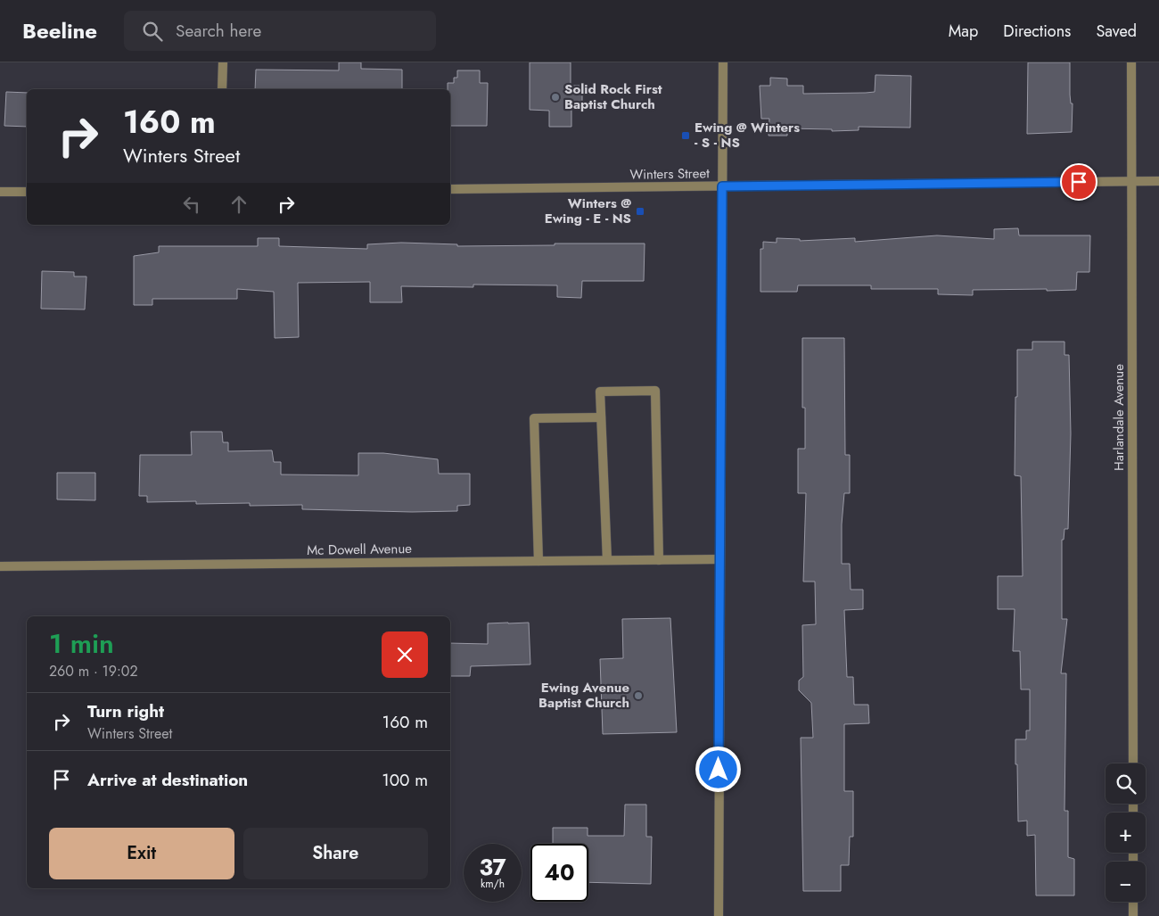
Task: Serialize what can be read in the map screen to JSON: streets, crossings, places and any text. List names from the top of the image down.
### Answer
{
  "streets": {
    "street": ["Winters Street", "Harlandale Avenue", "Mc Dowell Avenue"]
  },
  "crossings": [
    ["Winters Street", "Harlandale Avenue"]
  ],
  "places": {
    "other": ["Solid Rock First Baptist Church", "Ewing Avenue Baptist Church"],
    "transit": ["Ewing @ Winters - S - NS", "Winters @ Ewing - E - NS"]
  },
  "page": {
    "header": "Beeline",
    "search": "Search here",
    "nav": ["Map", "Directions", "Saved"],
    "turn": ["160 m", "Winters Street"],
    "heading": ["1 min", "260 m · 19:02"],
    "list": [
      {
        "name": "Turn right",
        "note": "Winters Street",
        "value": "160 m"
      },
      {
        "name": "Arrive at destination",
        "value": "100 m"
      }
    ],
    "map_buttons": ["+", "−"],
    "buttons": ["Exit", "Share"],
    "speed": "37 km/h",
    "limit": "40"
  }
}
